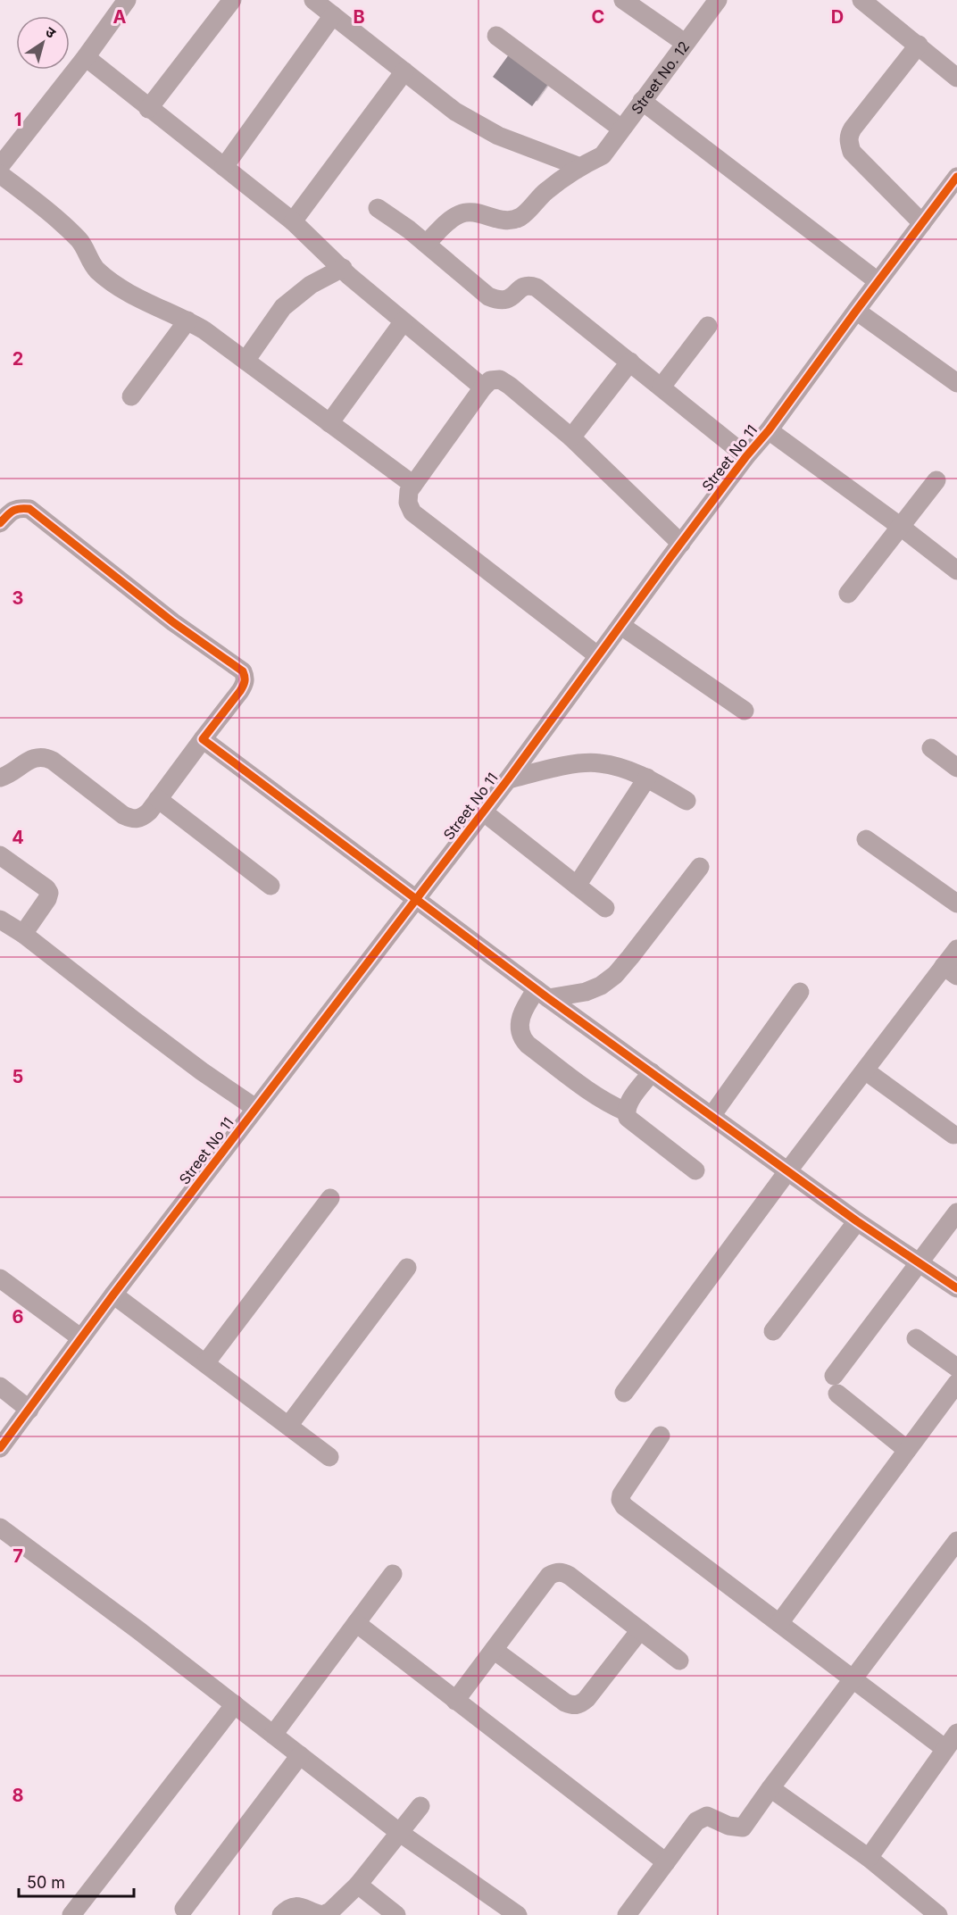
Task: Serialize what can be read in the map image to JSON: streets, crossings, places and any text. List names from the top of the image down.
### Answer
{
  "streets": {
    "street": ["Street No. 12", "Street No 11"]
  },
  "scale_bar": "50 m",
  "north": "top right",
  "grid": {
    "columns": [
      "A",
      "B",
      "C",
      "D"
    ],
    "rows": [
      "1",
      "2",
      "3",
      "4",
      "5",
      "6",
      "7",
      "8"
    ]
  }
}
